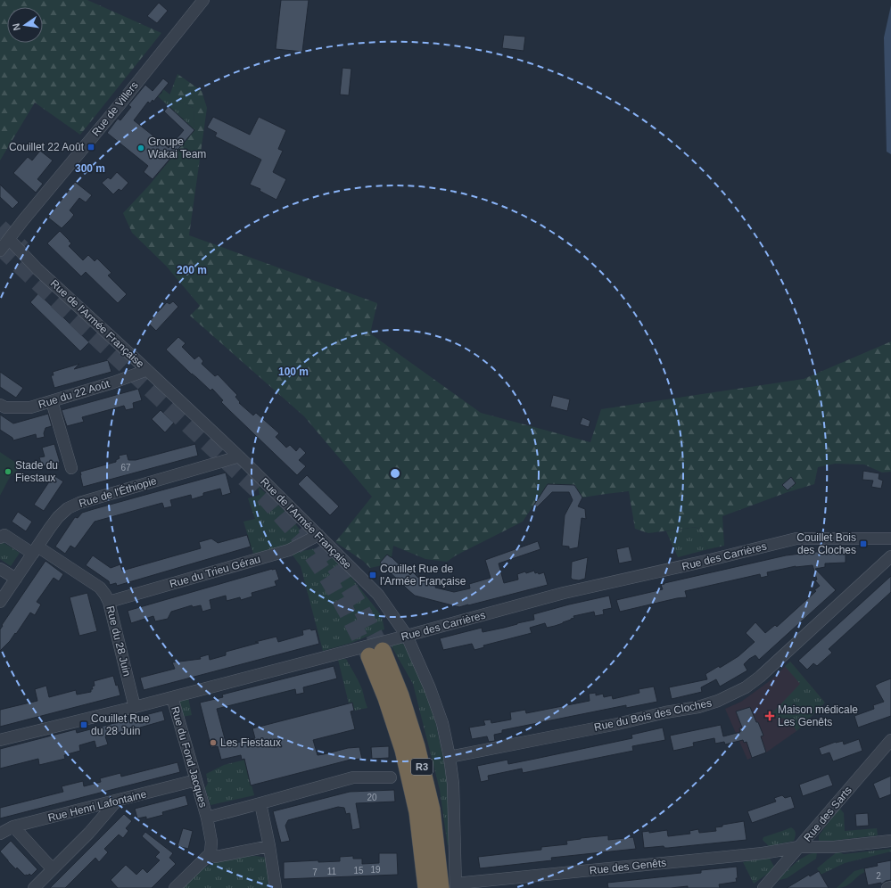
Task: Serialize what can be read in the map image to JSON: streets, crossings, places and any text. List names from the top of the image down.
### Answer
{
  "streets": {
    "highway": ["R3"],
    "street": [
      "Rue de Villers",
      "Rue de l'Armée Française",
      "Rue du 22 Août",
      "Rue de l'Éthiopie",
      "Rue des Carrières",
      "Rue du Trieu Gérau",
      "Rue du 28 Juin",
      "Rue du Bois des Cloches",
      "Rue du Fond Jacques",
      "Rue Henri Lafontaine",
      "Rue des Sarts",
      "Rue des Genêts"
    ]
  },
  "crossings": [
    ["Rue de Villers", "Rue de l'Armée Française"],
    ["Rue de l'Armée Française", "Rue du 22 Août"],
    ["Rue de l'Armée Française", "Rue de l'Éthiopie"],
    ["Rue de l'Armée Française", "Rue des Carrières"],
    ["Rue de l'Armée Française", "Rue du Trieu Gérau"],
    ["Rue de l'Armée Française", "Rue du Bois des Cloches"],
    ["Rue de l'Armée Française", "R3"],
    ["Rue de l'Armée Française", "Rue des Genêts"],
    ["Rue de l'Éthiopie", "Rue du 28 Juin"],
    ["Rue des Carrières", "Rue du 28 Juin"],
    ["Rue des Carrières", "Rue du Fond Jacques"],
    ["Rue du Trieu Gérau", "Rue du 28 Juin"],
    ["Rue du Fond Jacques", "Rue Henri Lafontaine"],
    ["R3", "Rue des Genêts"],
    ["Rue des Sarts", "Rue des Genêts"]
  ],
  "places": {
    "transit": [
      "Couillet 22 Août",
      "Couillet Bois des Cloches",
      "Couillet Rue de l'Armée Française",
      "Couillet Rue du 28 Juin"
    ],
    "other": ["Groupe Wakai Team", "Stade du Fiestaux", "Les Fiestaux"],
    "health": ["Maison médicale Les Genêts"]
  },
  "house_numbers": [
    "67",
    "20",
    "19",
    "15",
    "11",
    "7",
    "2"
  ],
  "north": "left",
  "rings": ["300 m", "200 m", "100 m"]
}
